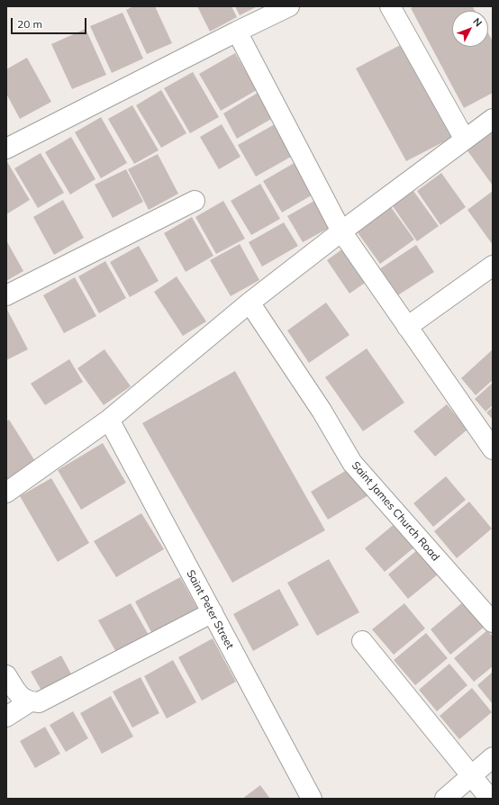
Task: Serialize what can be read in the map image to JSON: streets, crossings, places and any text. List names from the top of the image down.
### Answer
{
  "streets": {
    "street": ["Saint James Church Road", "Saint Peter Street"]
  },
  "scale_bar": "20 m",
  "north": "top right"
}
